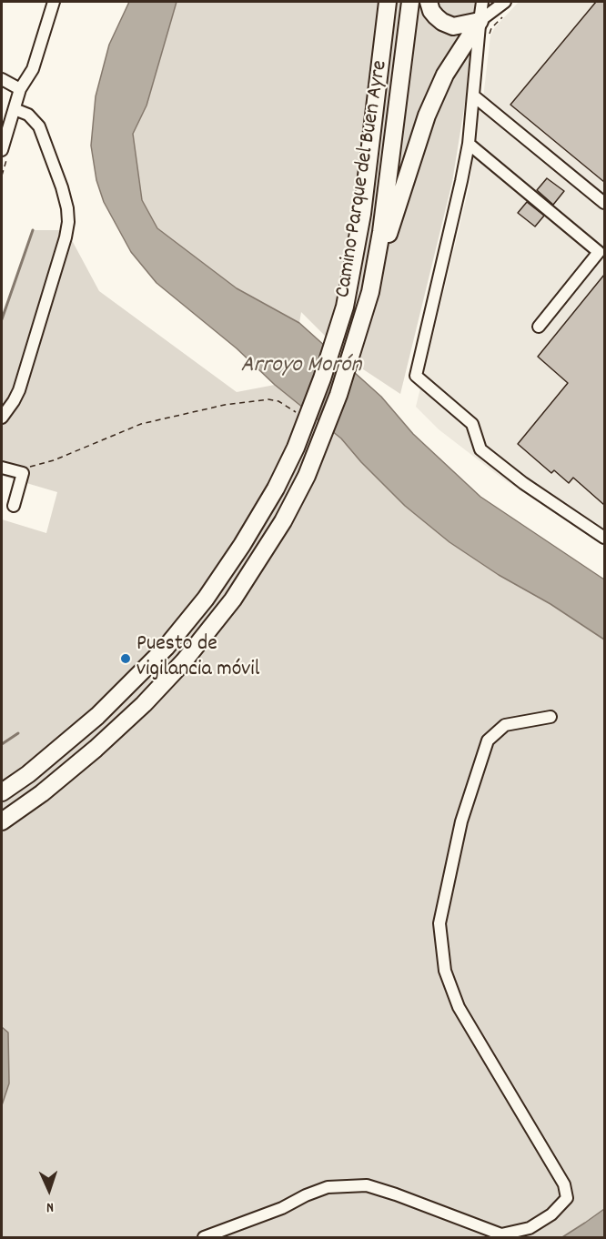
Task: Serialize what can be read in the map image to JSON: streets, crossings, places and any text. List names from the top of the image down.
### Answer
{
  "streets": {
    "highway": ["Camino Parque del Buen Ayre"]
  },
  "water": ["Arroyo Morón"],
  "places": ["Puesto de vigilancia móvil"],
  "north": "bottom"
}
